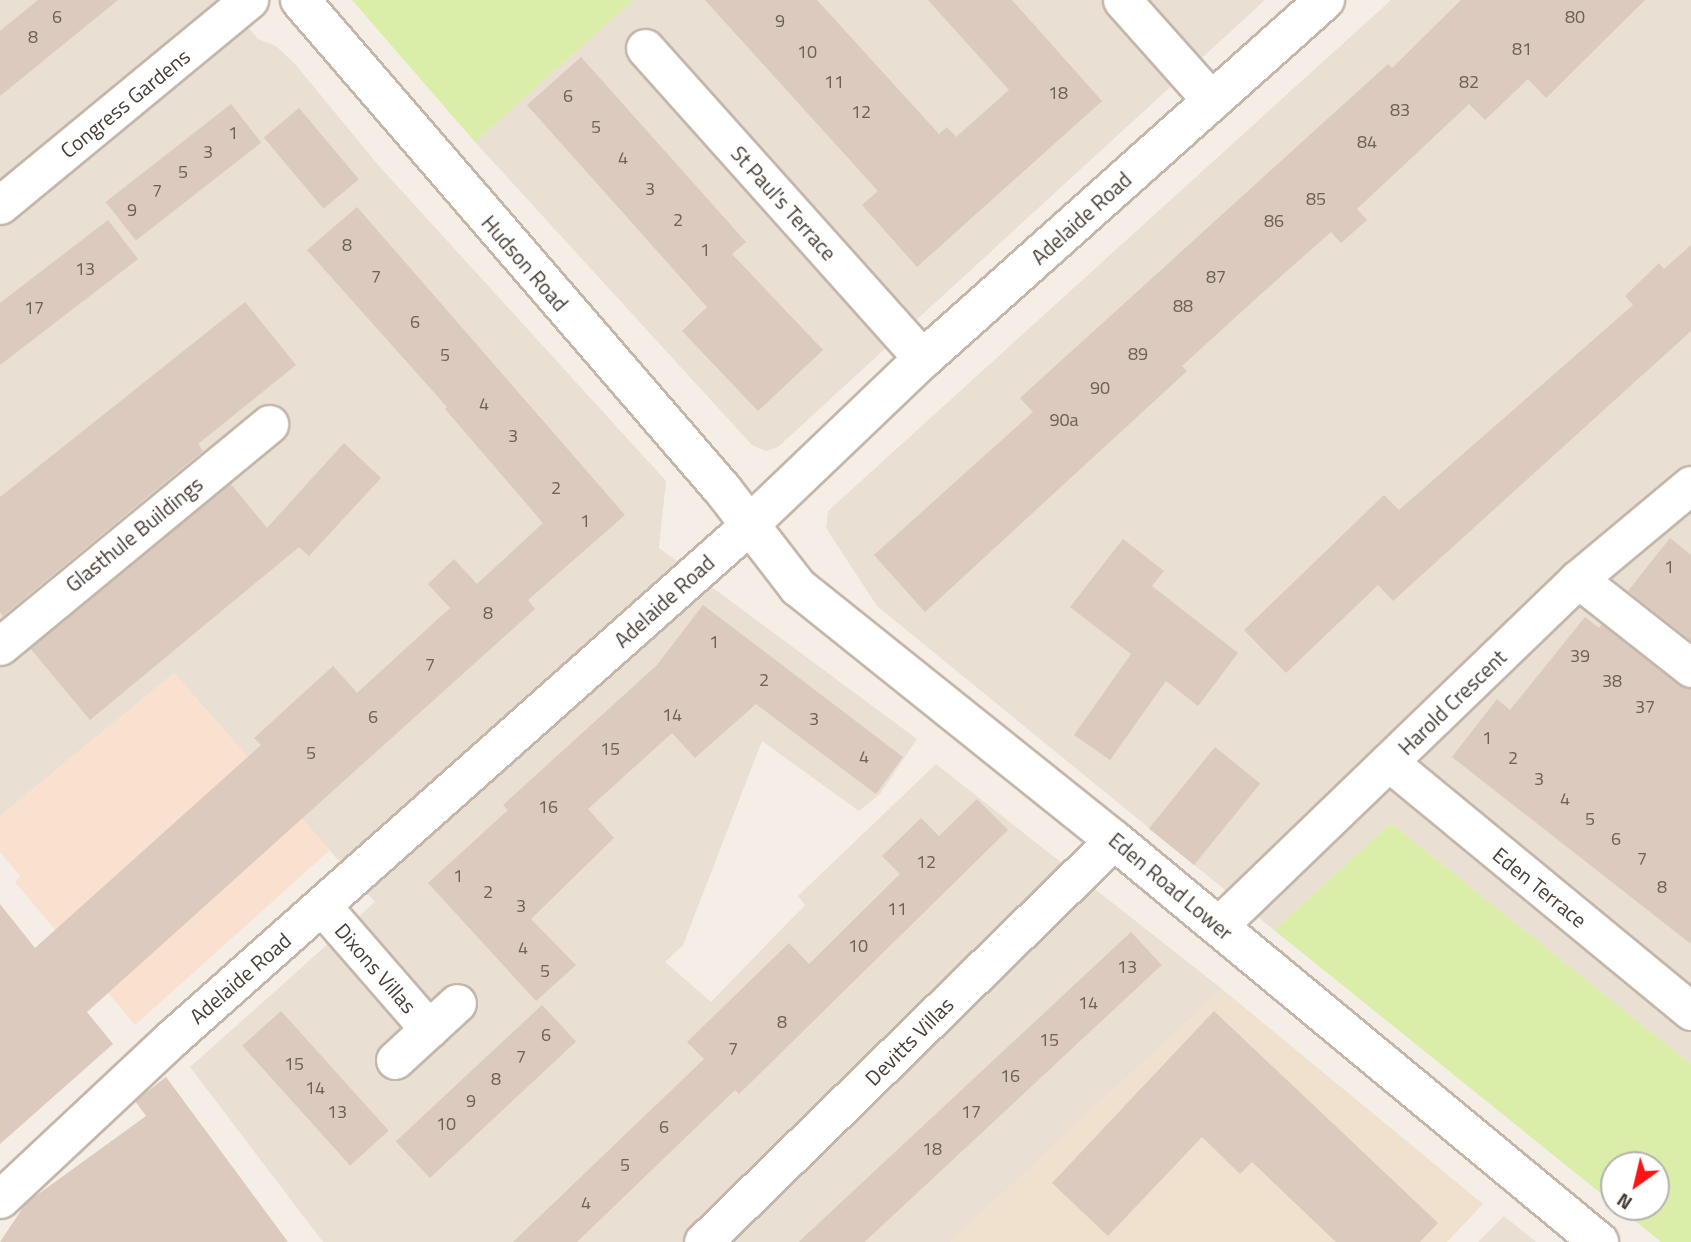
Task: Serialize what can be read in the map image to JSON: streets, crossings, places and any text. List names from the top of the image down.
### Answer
{
  "streets": {
    "street": [
      "Congress Gardens",
      "St Paul's Terrace",
      "Adelaide Road",
      "Hudson Road",
      "Glasthule Buildings",
      "Harold Crescent",
      "Eden Road Lower",
      "Eden Terrace",
      "Dixons Villas",
      "Devitts Villas"
    ]
  },
  "crossings": [
    ["St Paul's Terrace", "Adelaide Road"],
    ["Adelaide Road", "Hudson Road"],
    ["Adelaide Road", "Eden Road Lower"],
    ["Adelaide Road", "Dixons Villas"],
    ["Hudson Road", "Eden Road Lower"],
    ["Harold Crescent", "Eden Road Lower"],
    ["Harold Crescent", "Eden Terrace"],
    ["Eden Road Lower", "Devitts Villas"]
  ],
  "house_numbers": [
    "6",
    "80",
    "9",
    "8",
    "81",
    "10",
    "11",
    "82",
    "18",
    "6",
    "83",
    "12",
    "5",
    "1",
    "84",
    "3",
    "4",
    "5",
    "3",
    "7",
    "85",
    "9",
    "2",
    "86",
    "8",
    "1",
    "13",
    "7",
    "87",
    "88",
    "17",
    "6",
    "89",
    "5",
    "90",
    "4",
    "90a",
    "3",
    "2",
    "1",
    "1",
    "8",
    "1",
    "39",
    "7",
    "2",
    "38",
    "37",
    "14",
    "6",
    "3",
    "1",
    "15",
    "5",
    "4",
    "2",
    "3",
    "4",
    "16",
    "5",
    "6",
    "7",
    "12",
    "1",
    "8",
    "2",
    "3",
    "11",
    "10",
    "4",
    "13",
    "5",
    "14",
    "8",
    "6",
    "15",
    "7",
    "7",
    "15",
    "16",
    "8",
    "14",
    "9",
    "13",
    "17",
    "10",
    "6",
    "18",
    "5",
    "4"
  ],
  "north": "bottom left"
}
